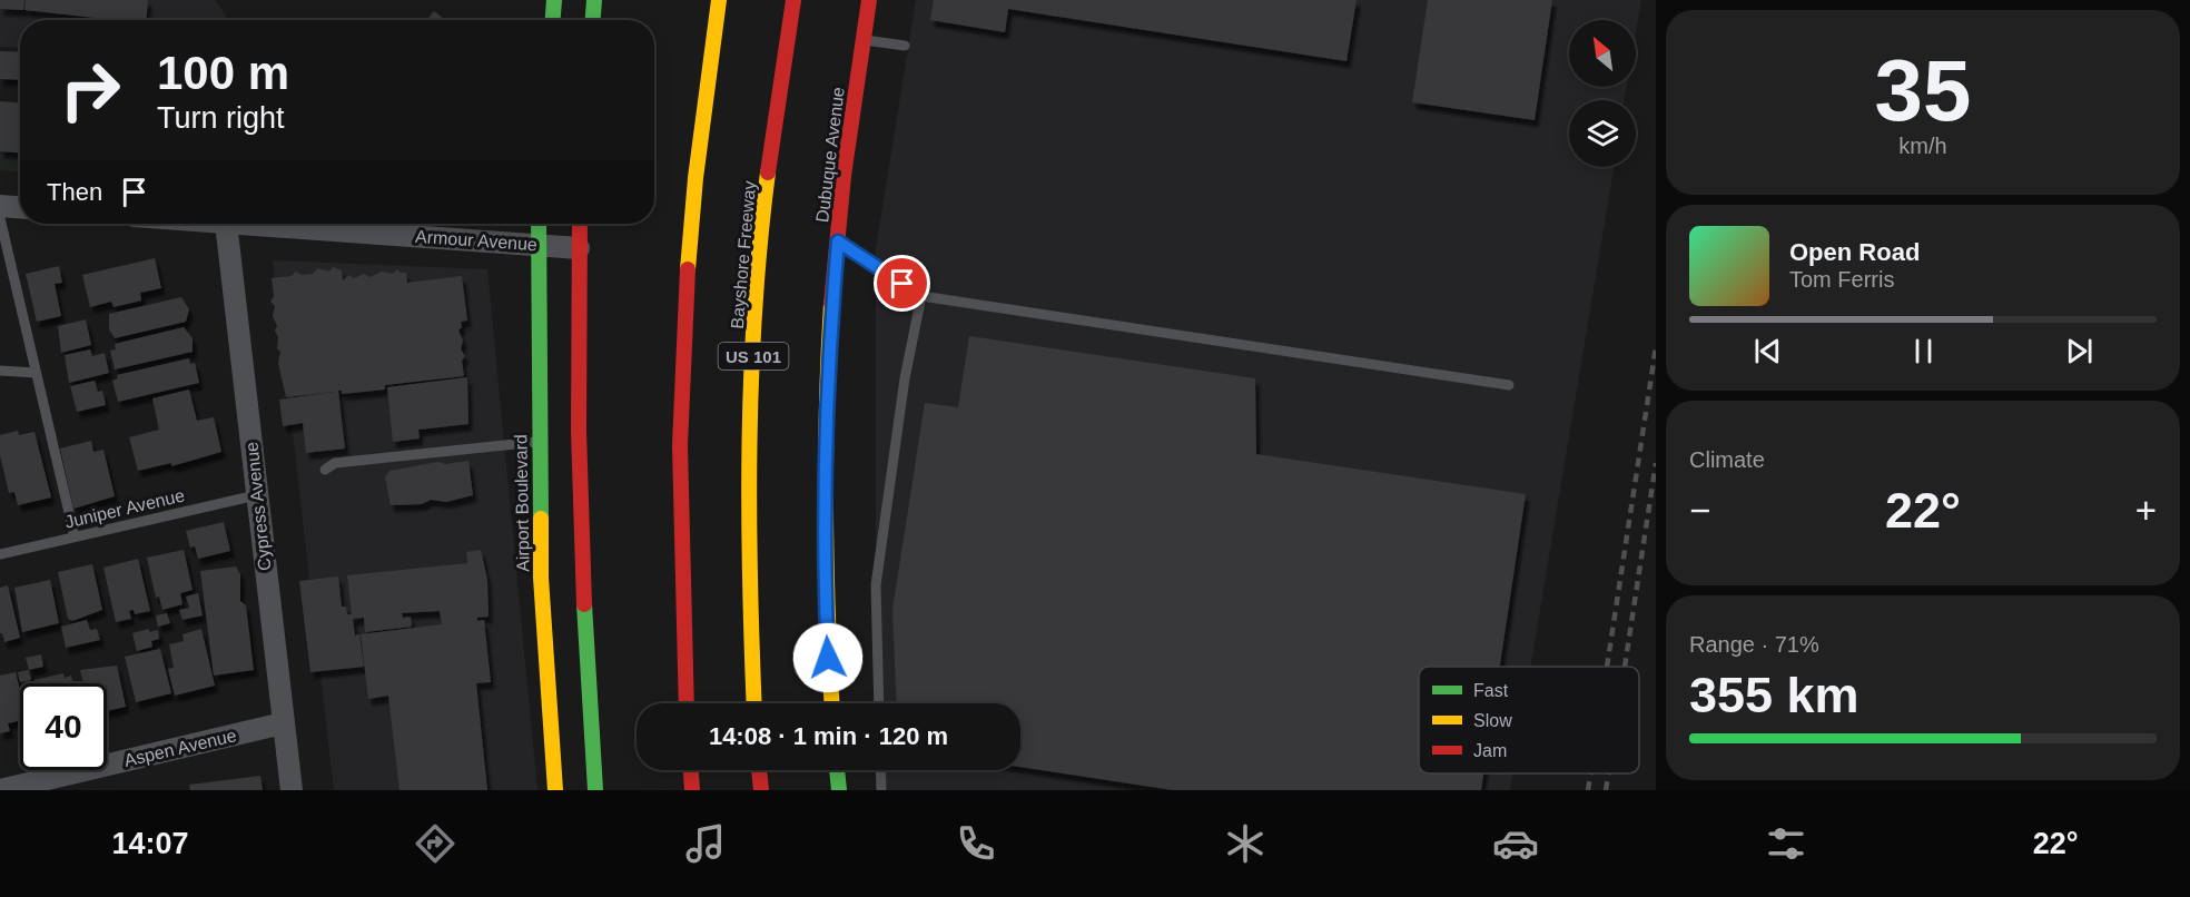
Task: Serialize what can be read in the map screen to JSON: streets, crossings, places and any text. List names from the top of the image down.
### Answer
{
  "streets": {
    "main road": [
      "Dubuque Avenue",
      "Bayshore Freeway",
      "US 101",
      "Airport Boulevard"
    ],
    "street": ["Armour Avenue", "Cypress Avenue", "Aspen Avenue"],
    "lane": ["Juniper Avenue"]
  },
  "crossings": [
    ["Armour Avenue", "Airport Boulevard"],
    ["Cypress Avenue", "Juniper Avenue"],
    ["Cypress Avenue", "Aspen Avenue"]
  ],
  "legend": ["Fast", "Slow", "Jam"],
  "north": "top left",
  "page": {
    "tile": [
      ["35", "km/h"],
      "Climate",
      ["Range · 71%", "355 km"]
    ],
    "turn": ["100 m", "Turn right"],
    "then": "Then",
    "song": ["Open Road", "Tom Ferris"],
    "heat": ["−", "22°", "+"],
    "limit": "40",
    "trip": "14:08 · 1 min · 120 m",
    "tabs": ["14:07", "22°"]
  }
}
